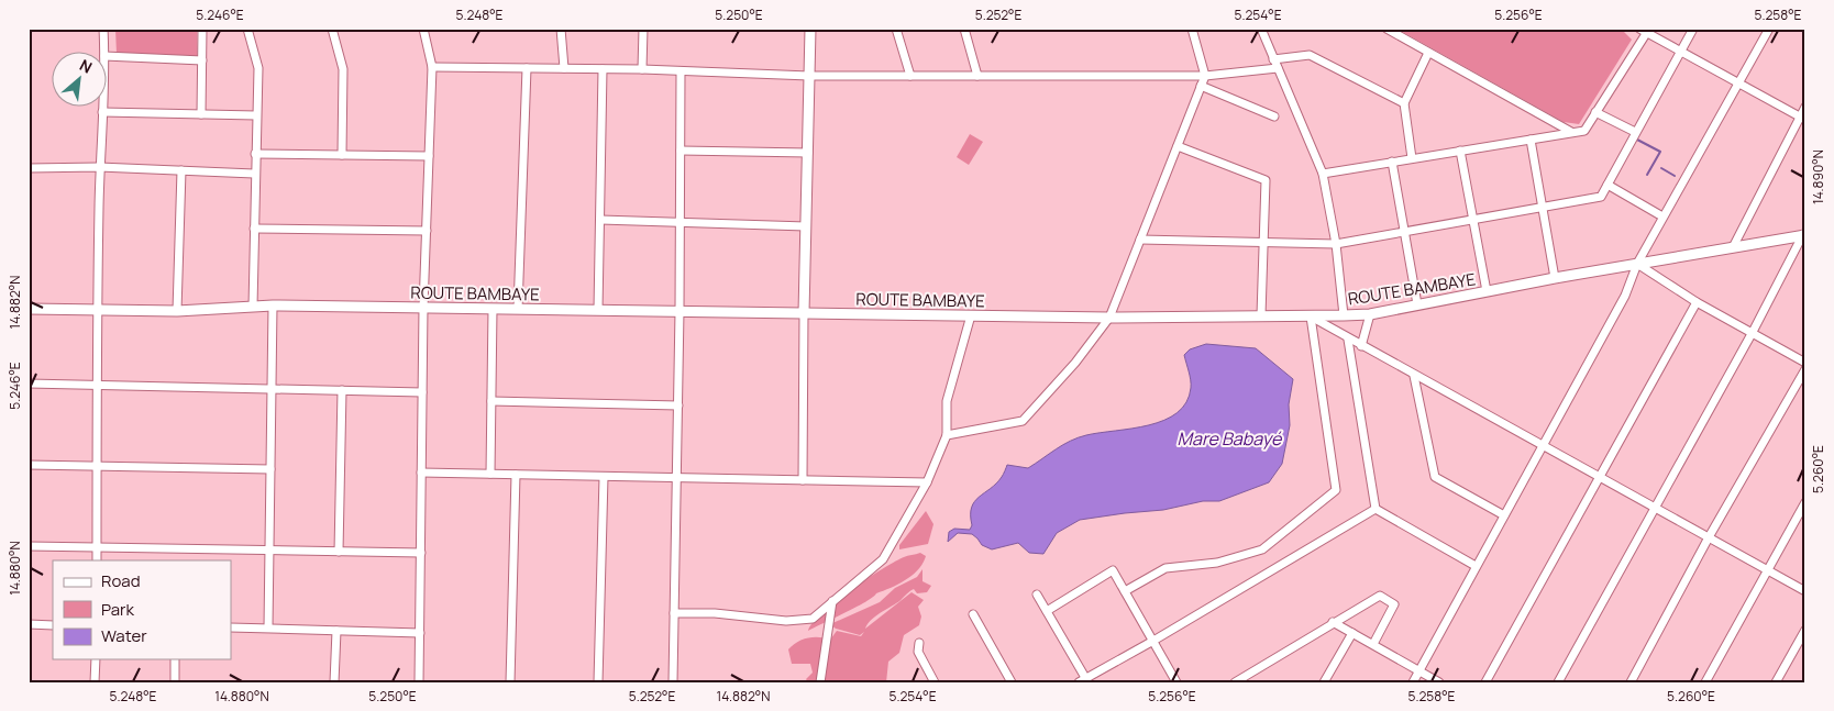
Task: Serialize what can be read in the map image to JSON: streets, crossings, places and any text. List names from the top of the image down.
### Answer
{
  "streets": {
    "street": ["ROUTE BAMBAYE"]
  },
  "water": ["Mare Babayé"],
  "legend": ["Road", "Park", "Water"],
  "north": "top right",
  "coordinates": [
    "5.246°E",
    "5.248°E",
    "5.250°E",
    "5.252°E",
    "5.254°E",
    "5.256°E",
    "5.258°E",
    "14.890°N",
    "14.882°N",
    "5.260°E",
    "14.880°N"
  ]
}
